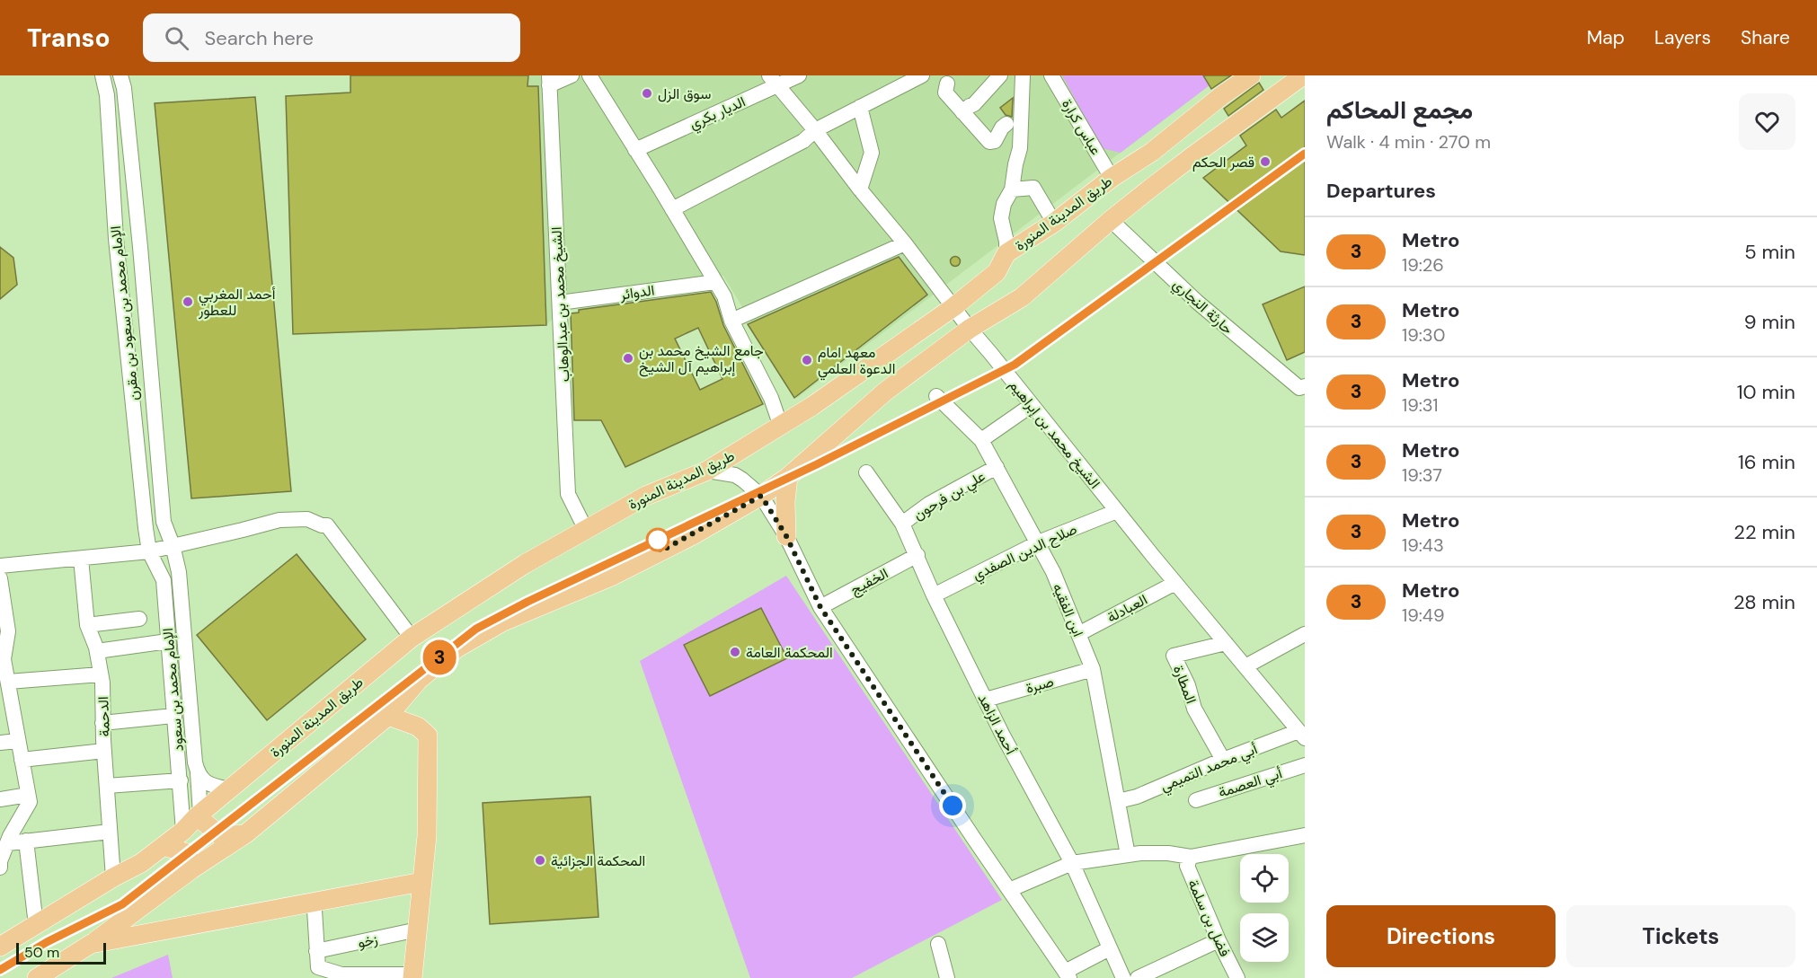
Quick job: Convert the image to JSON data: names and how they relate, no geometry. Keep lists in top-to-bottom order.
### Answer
{
  "streets": {
    "main road": ["طريق المدينة المنورة"],
    "street": [
      "الديار بكري",
      "عباس كرارة",
      "الدوائر",
      "الشيخ محمد بن عبدالوهاب",
      "حارثة النجاري",
      "الإمام محمد بن سعود بن مقرن",
      "الشيخ محمد بن إبراهيم",
      "علي بن فرحون",
      "صلاح الدين الصفدي",
      "الخفيج",
      "العبادلة",
      "ابن الفقيه",
      "صبرة",
      "المطارة",
      "الإمام محمد بن سعود",
      "الدحمة",
      "أحمد الزاهد",
      "أبي محمد التميمي",
      "أبي العصمة",
      "فضل بن سلمة",
      "زخو"
    ]
  },
  "crossings": [
    ["الديار بكري", "الشيخ محمد بن إبراهيم"],
    ["عباس كرارة", "طريق المدينة المنورة"],
    ["طريق المدينة المنورة", "الشيخ محمد بن عبدالوهاب"],
    ["طريق المدينة المنورة", "الشيخ محمد بن إبراهيم"],
    ["طريق المدينة المنورة", "الإمام محمد بن سعود"],
    ["طريق المدينة المنورة", "الدحمة"],
    ["الدوائر", "الشيخ محمد بن عبدالوهاب"],
    ["الإمام محمد بن سعود بن مقرن", "الإمام محمد بن سعود"],
    ["الشيخ محمد بن إبراهيم", "صلاح الدين الصفدي"],
    ["الشيخ محمد بن إبراهيم", "العبادلة"],
    ["الشيخ محمد بن إبراهيم", "المطارة"],
    ["الشيخ محمد بن إبراهيم", "أبي محمد التميمي"],
    ["علي بن فرحون", "ابن الفقيه"],
    ["علي بن فرحون", "أحمد الزاهد"],
    ["صلاح الدين الصفدي", "ابن الفقيه"],
    ["صلاح الدين الصفدي", "أحمد الزاهد"],
    ["الخفيج", "أحمد الزاهد"],
    ["العبادلة", "ابن الفقيه"],
    ["ابن الفقيه", "صبرة"],
    ["ابن الفقيه", "أبي محمد التميمي"],
    ["صبرة", "أحمد الزاهد"],
    ["المطارة", "أبي محمد التميمي"]
  ],
  "places": [
    "سوق الزل",
    "قصر الحكم",
    "أحمد المغربي للعطور",
    "جامع الشيخ محمد بن إبراهيم آل الشيخ",
    "معهد امام الدعوة العلمي",
    "المحكمة العامة",
    "المحكمة الجزائية"
  ],
  "lines": ["metro line 3"],
  "scale_bar": "50 m",
  "page": {
    "header": "Transo",
    "search": "Search here",
    "nav": ["Map", "Layers", "Share"],
    "on_map": "3",
    "heading": [
      ["مجمع المحاكم", "Walk · 4 min · 270 m"],
      "Departures"
    ],
    "list": [
      {
        "mark": "3",
        "name": "Metro",
        "note": "19:26",
        "value": "5 min"
      },
      {
        "mark": "3",
        "name": "Metro",
        "note": "19:30",
        "value": "9 min"
      },
      {
        "mark": "3",
        "name": "Metro",
        "note": "19:31",
        "value": "10 min"
      },
      {
        "mark": "3",
        "name": "Metro",
        "note": "19:37",
        "value": "16 min"
      },
      {
        "mark": "3",
        "name": "Metro",
        "note": "19:43",
        "value": "22 min"
      },
      {
        "mark": "3",
        "name": "Metro",
        "note": "19:49",
        "value": "28 min"
      }
    ],
    "buttons": ["Directions", "Tickets"],
    "scale": "50 m"
  }
}
